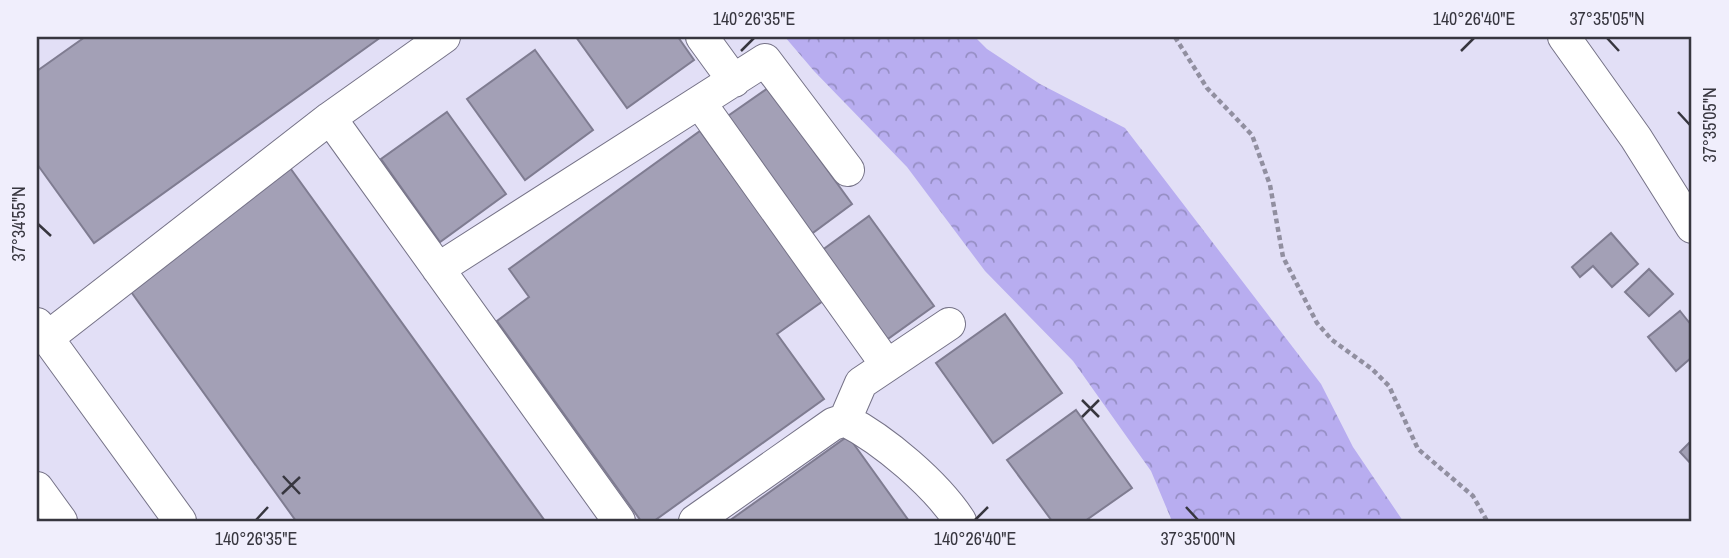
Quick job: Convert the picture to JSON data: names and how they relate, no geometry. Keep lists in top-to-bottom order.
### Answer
{
  "coordinates": [
    "140°26'35\"E",
    "140°26'40\"E",
    "37°35'05\"N",
    "37°34'55\"N",
    "37°35'00\"N"
  ]
}
